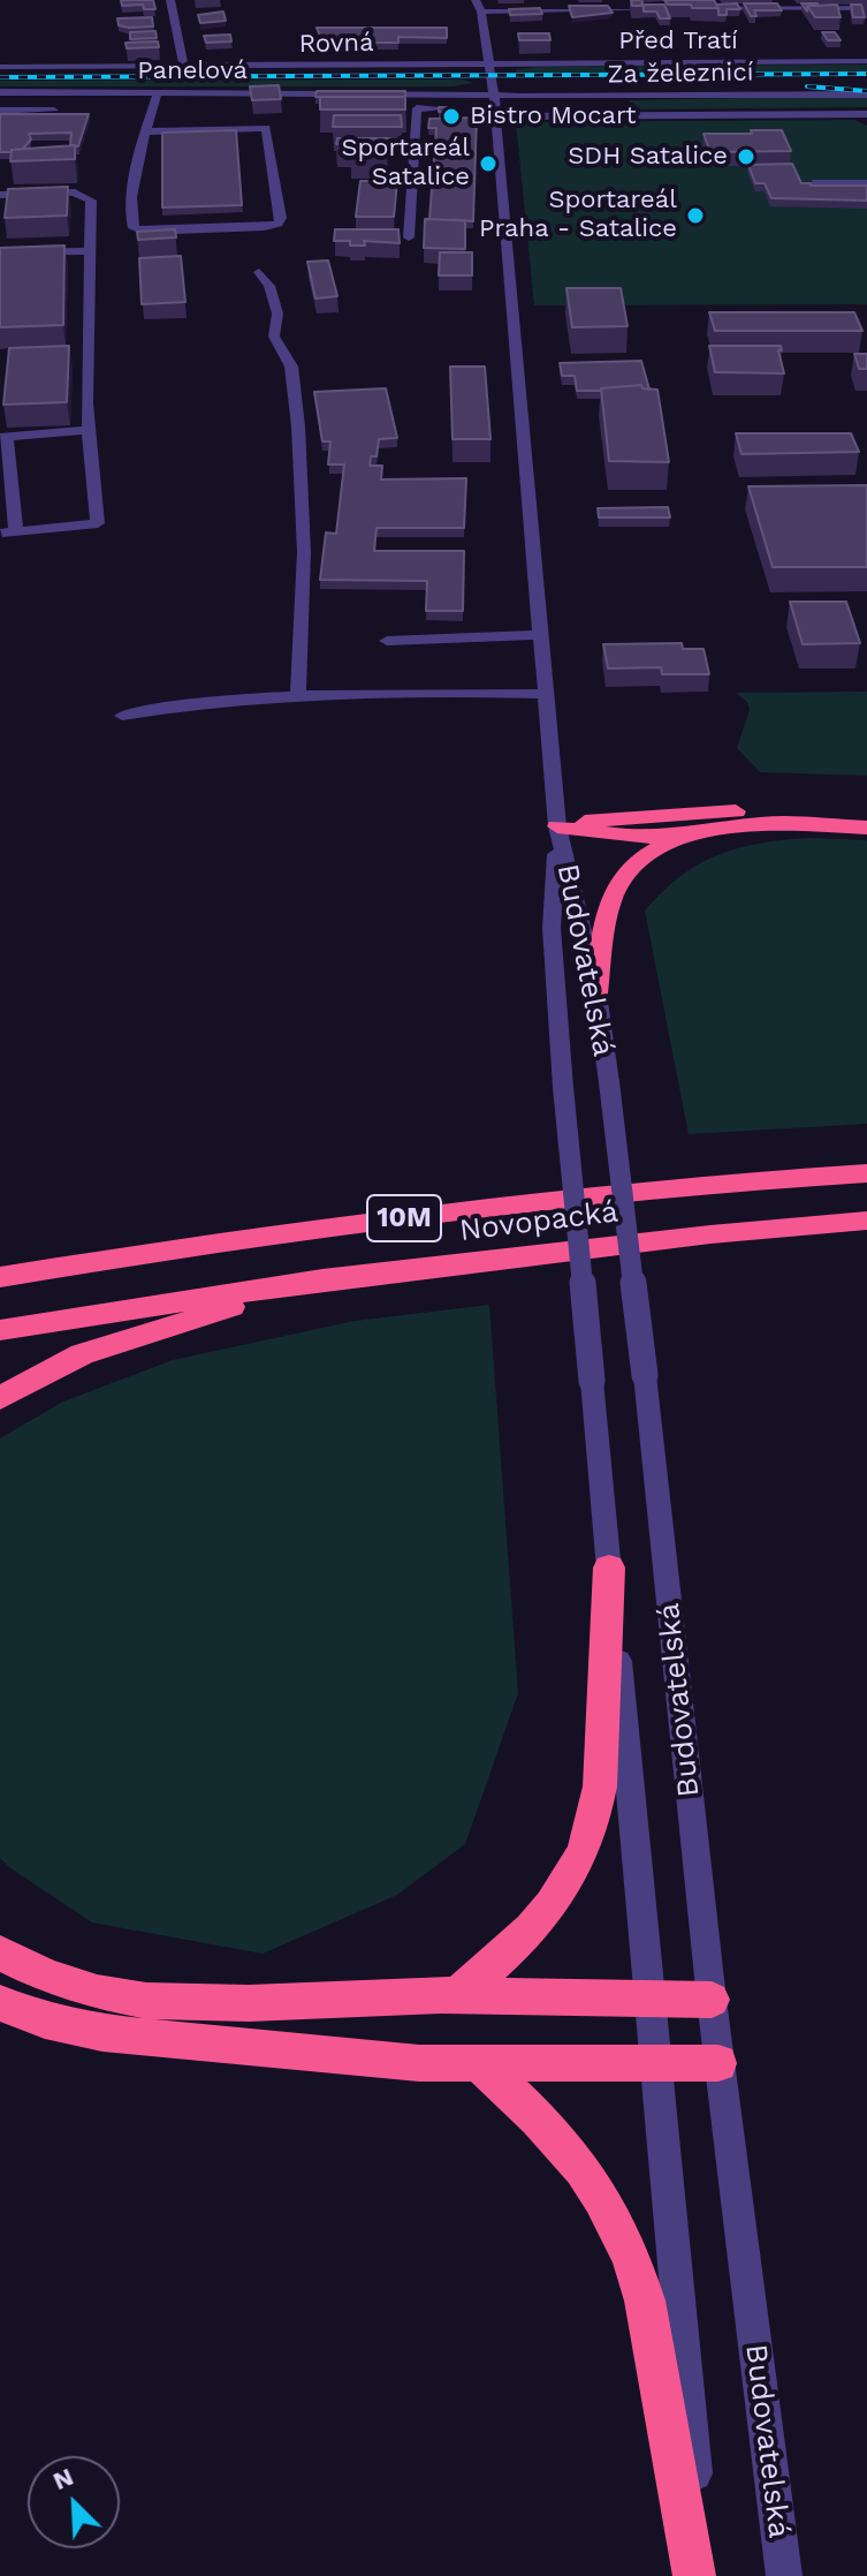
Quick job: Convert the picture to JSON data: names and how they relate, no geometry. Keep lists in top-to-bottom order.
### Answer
{
  "streets": {
    "highway": ["10M", "Novopacká"],
    "street": [
      "Před Tratí",
      "Rovná",
      "Panelová",
      "Za železnicí",
      "Budovatelská"
    ]
  },
  "crossings": [
    ["Před Tratí", "Rovná"],
    ["Před Tratí", "Budovatelská"],
    ["Rovná", "Budovatelská"],
    ["Panelová", "Za železnicí"],
    ["Panelová", "Budovatelská"],
    ["Za železnicí", "Budovatelská"]
  ],
  "places": [
    "Bistro Mocart",
    "SDH Satalice",
    "Sportareál Satalice",
    "Sportareál Praha - Satalice"
  ],
  "north": "top left"
}
